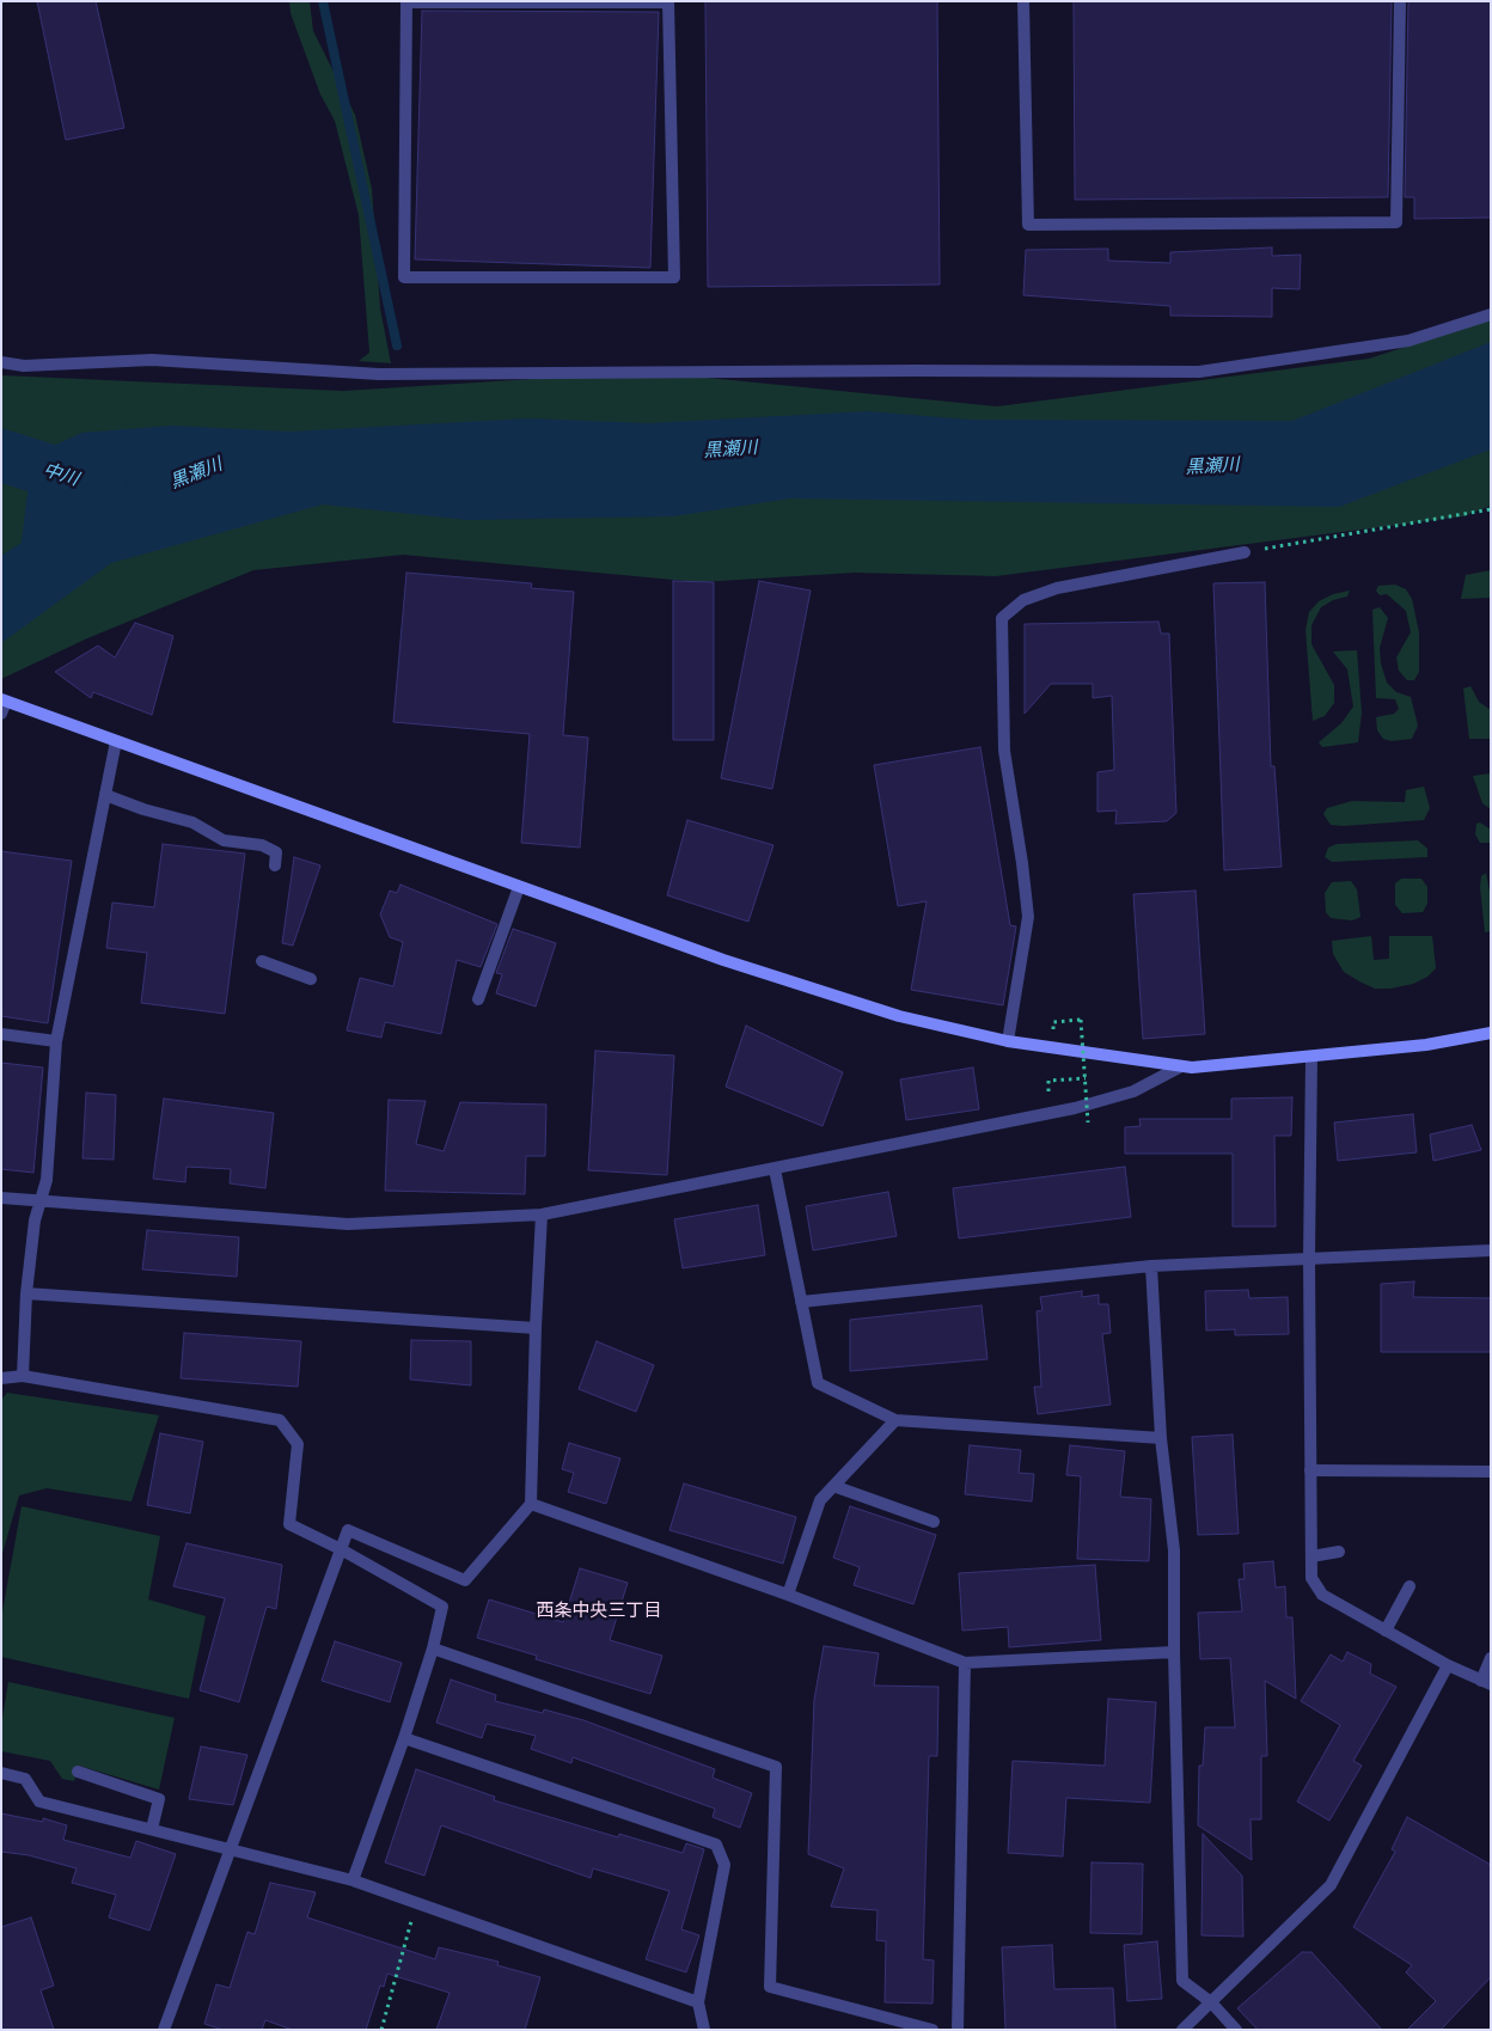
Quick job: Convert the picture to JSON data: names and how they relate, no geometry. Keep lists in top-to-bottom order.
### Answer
{
  "districts": ["西条中央三丁目"],
  "water": ["黒瀬川", "中川"]
}
